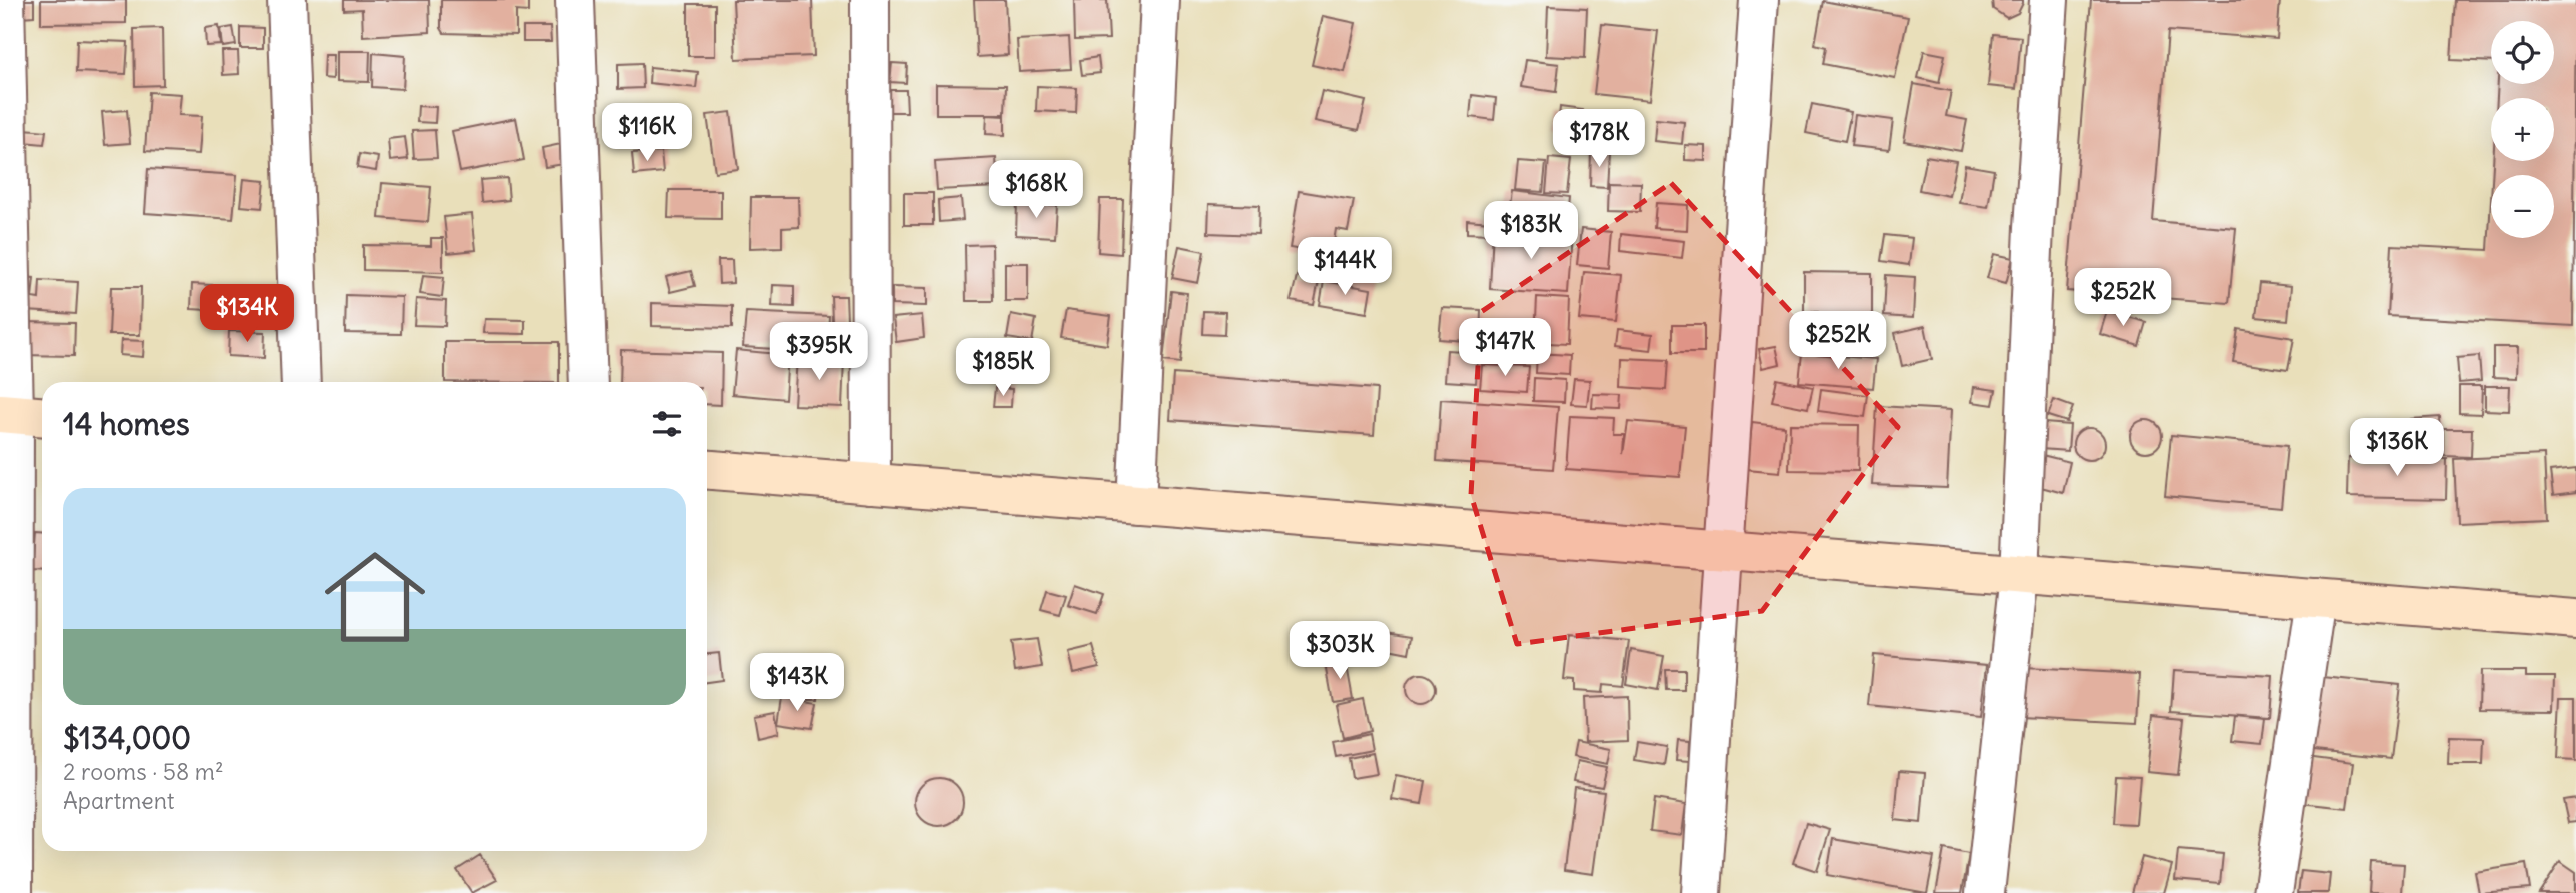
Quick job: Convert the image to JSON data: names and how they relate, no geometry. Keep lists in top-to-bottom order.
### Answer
{
  "page": {
    "map_buttons": ["+", "−"],
    "price": [
      "$116K",
      "$178K",
      "$168K",
      "$183K",
      "$144K",
      "$252K",
      "$134K",
      "$252K",
      "$147K",
      "$395K",
      "$185K",
      "$136K",
      "$303K",
      "$143K"
    ],
    "heading": "14 homes",
    "list": [
      {
        "name": "$134,000",
        "note": "2 rooms · 58 m² · Apartment"
      }
    ]
  }
}
